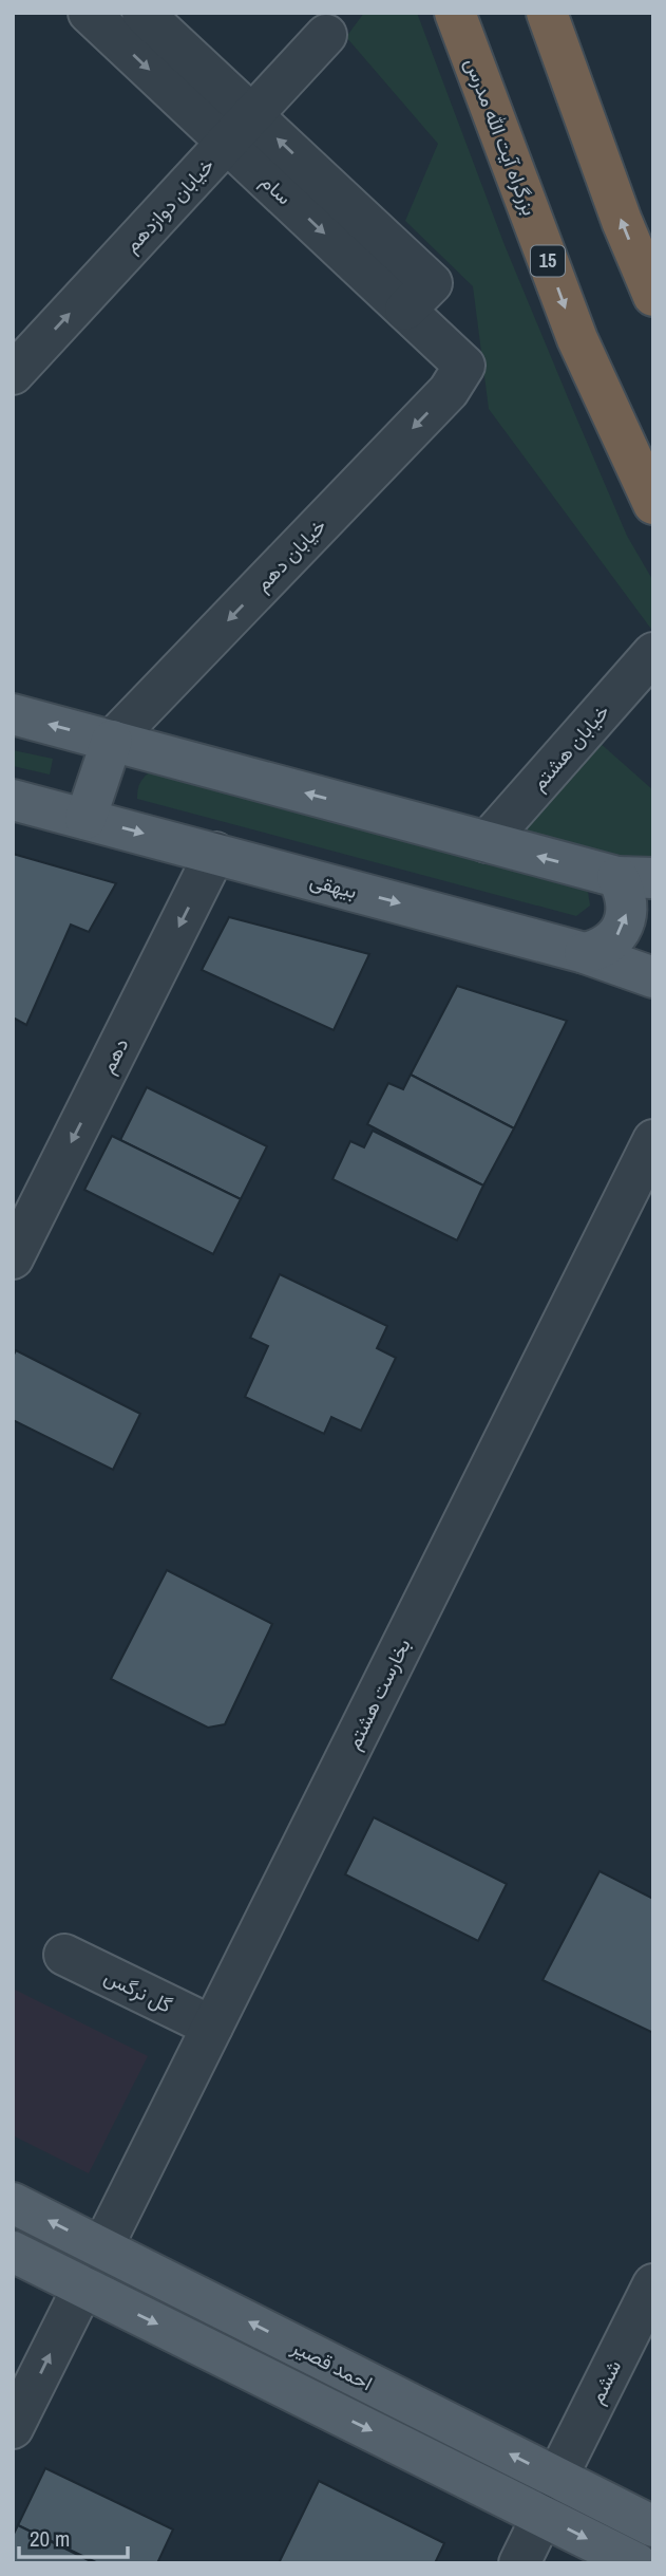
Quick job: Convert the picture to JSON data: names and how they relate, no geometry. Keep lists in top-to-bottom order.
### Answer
{
  "streets": {
    "highway": ["بزرگراه آیت الله مدرس", "15"],
    "main road": ["بیهقی", "احمد قصیر"],
    "street": [
      "سام",
      "خیابان دوازدهم",
      "خیابان دهم",
      "خیابان هشتم",
      "دهم",
      "بخارست هشتم",
      "گل نرگس",
      "ششم"
    ]
  },
  "crossings": [
    ["سام", "خیابان دوازدهم"],
    ["سام", "خیابان دهم"],
    ["بیهقی", "دهم"],
    ["بخارست هشتم", "گل نرگس"],
    ["بخارست هشتم", "احمد قصیر"],
    ["احمد قصیر", "ششم"]
  ],
  "one_way": ["خیابان دوازدهم", "خیابان دهم", "دهم"],
  "scale_bar": "20 m"
}
